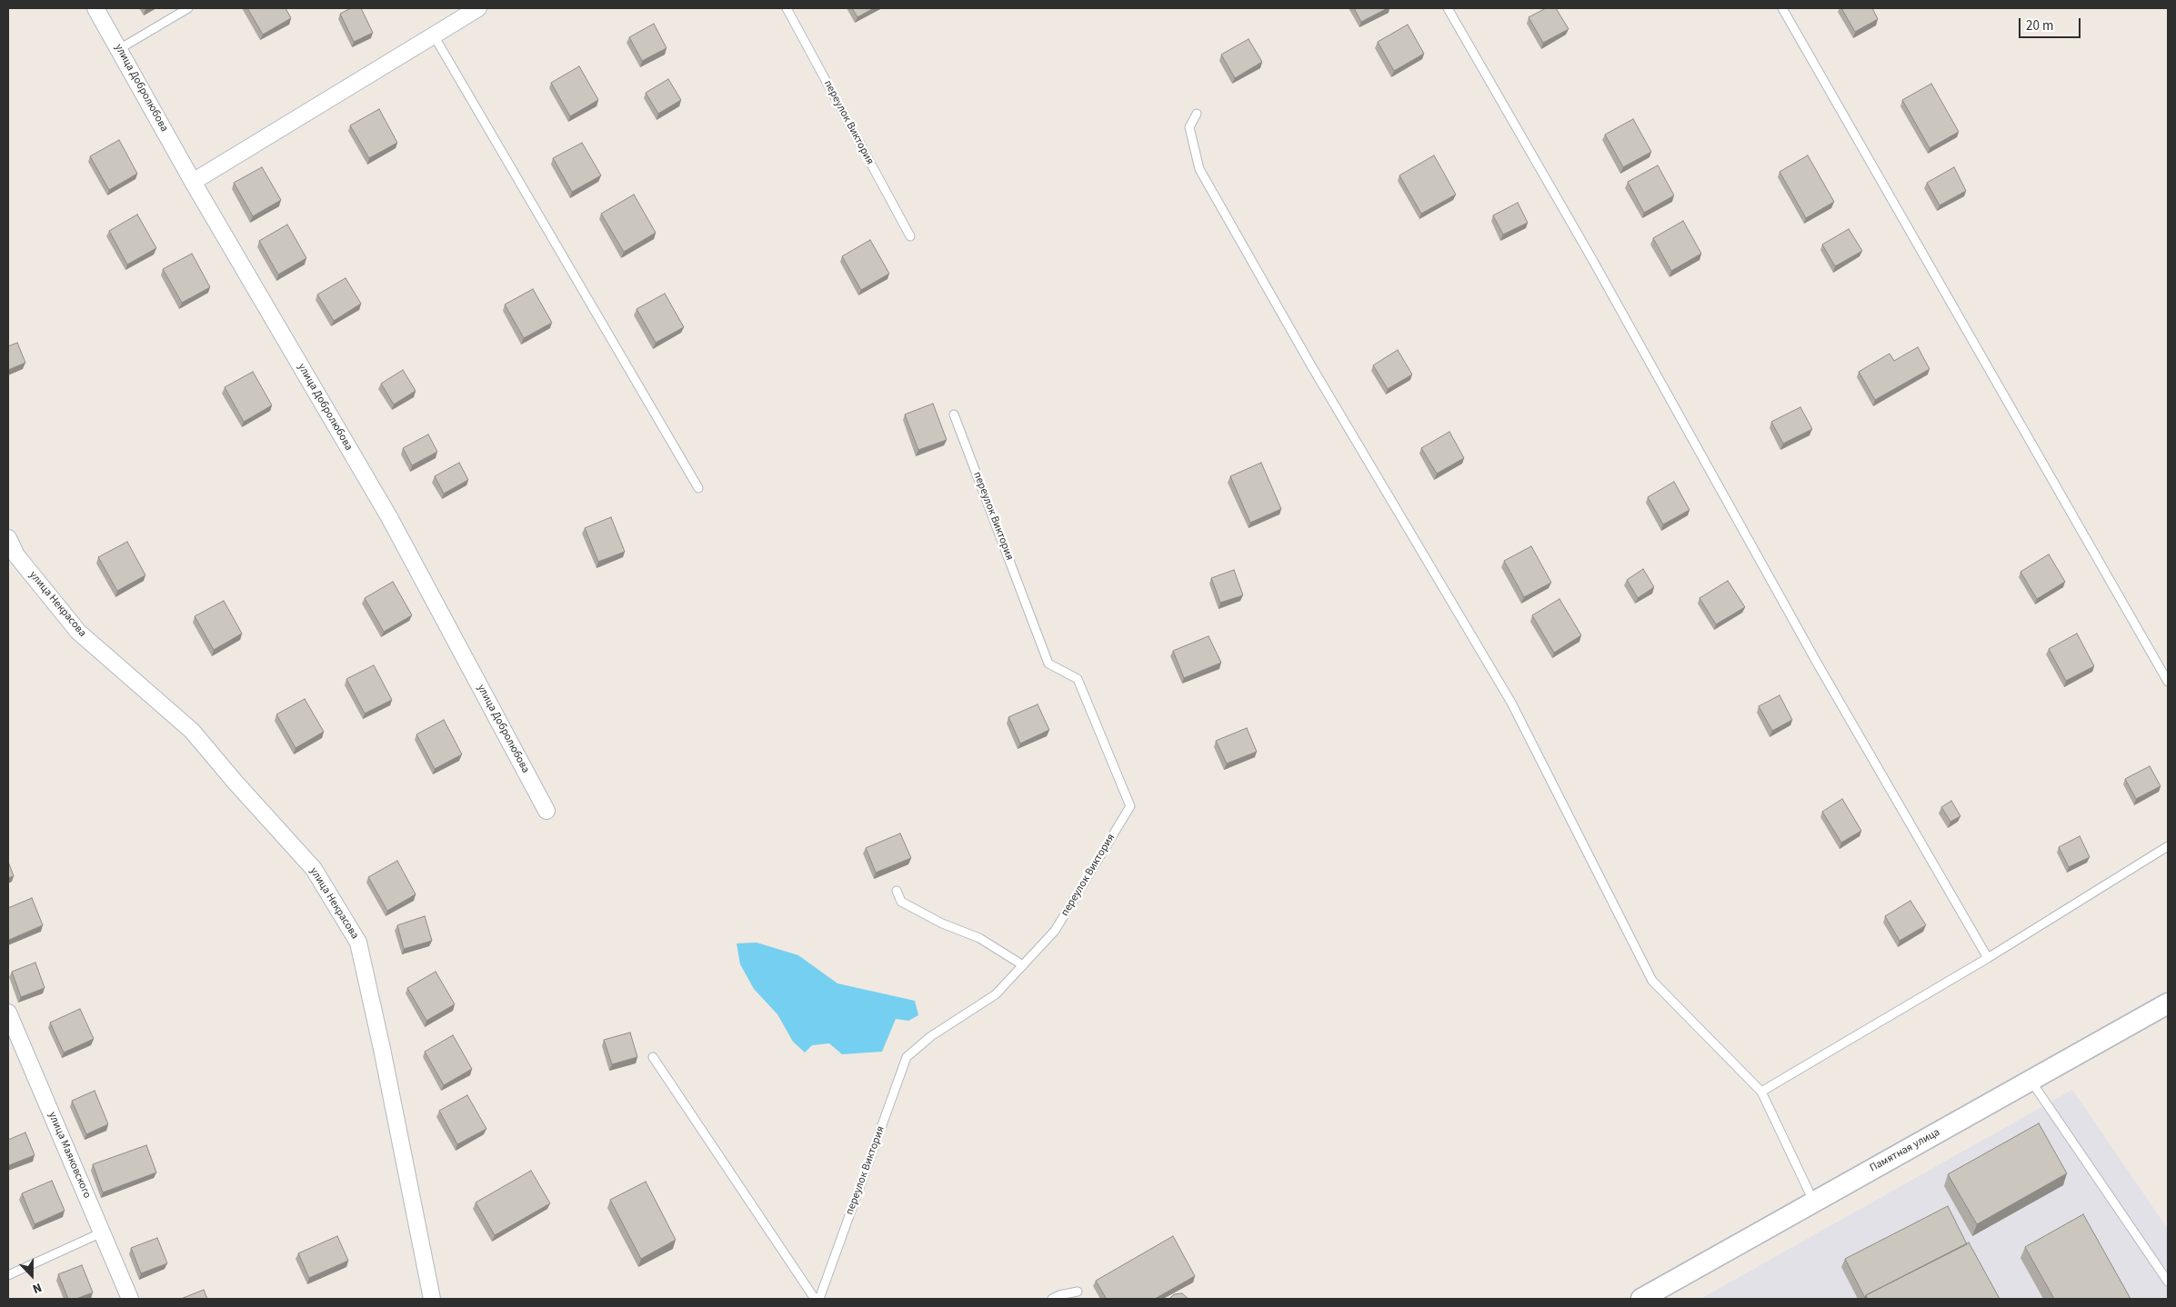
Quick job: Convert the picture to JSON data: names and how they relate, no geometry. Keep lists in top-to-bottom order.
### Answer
{
  "streets": {
    "street": [
      "улица Добролюбова",
      "улица Некрасова",
      "Памятная улица",
      "улица Маяковского"
    ],
    "lane": ["переулок Виктория"]
  },
  "scale_bar": "20 m",
  "north": "bottom"
}
